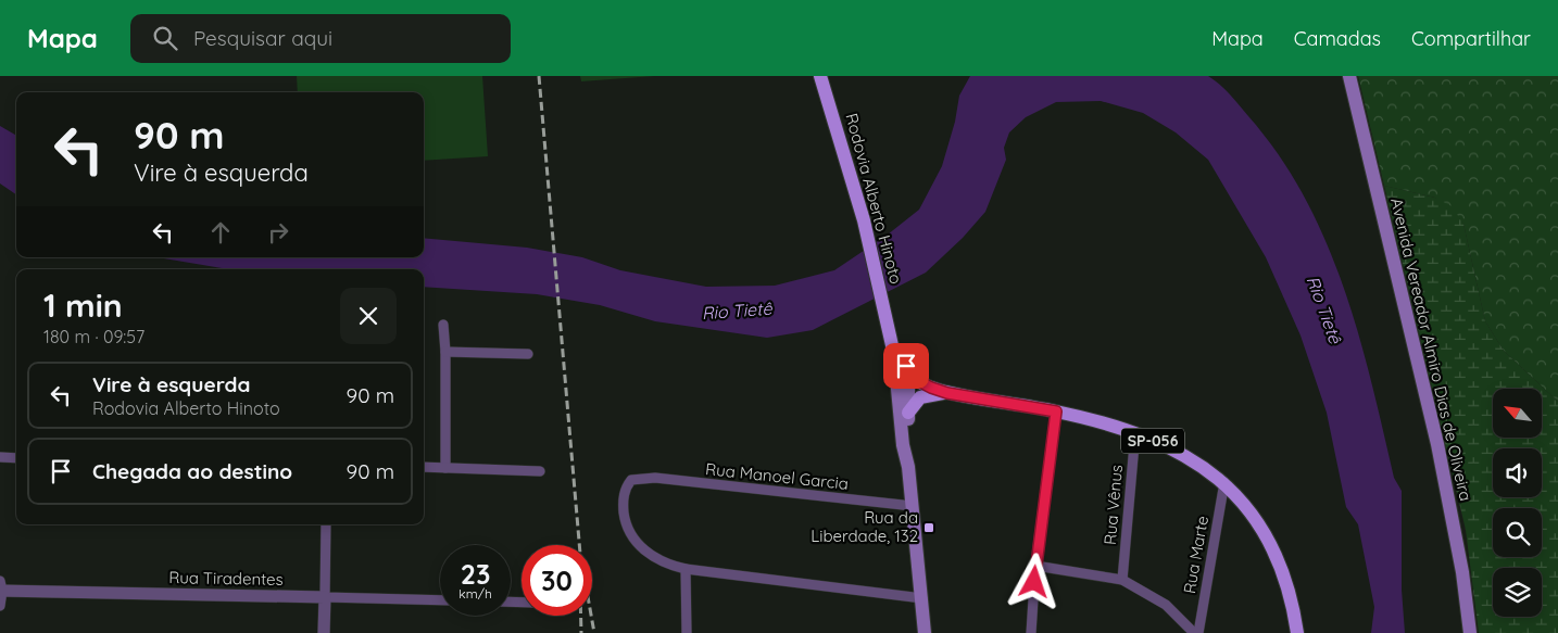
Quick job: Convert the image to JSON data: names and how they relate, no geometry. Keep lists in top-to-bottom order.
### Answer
{
  "streets": {
    "main road": ["Rodovia Alberto Hinoto", "Avenida Vereador Almiro Dias de Oliveira", "SP-056"],
    "street": [
      "Rua Manoel Garcia",
      "Rua Vênus",
      "Rua Marte",
      "Rua Tiradentes"
    ]
  },
  "crossings": [
    ["Rodovia Alberto Hinoto", "Rua Vênus"],
    ["Rodovia Alberto Hinoto", "Rua Marte"]
  ],
  "water": ["Rio Tietê"],
  "places": {
    "transit": ["Rua da Liberdade, 132"]
  },
  "north": "top left",
  "page": {
    "header": "Mapa",
    "search": "Pesquisar aqui",
    "nav": ["Mapa", "Camadas", "Compartilhar"],
    "turn": ["90 m", "Vire à esquerda"],
    "heading": ["1 min", "180 m · 09:57"],
    "list": [
      {
        "name": "Vire à esquerda",
        "note": "Rodovia Alberto Hinoto",
        "value": "90 m"
      },
      {
        "name": "Chegada ao destino",
        "value": "90 m"
      }
    ],
    "speed": "23 km/h",
    "limit": "30"
  }
}
